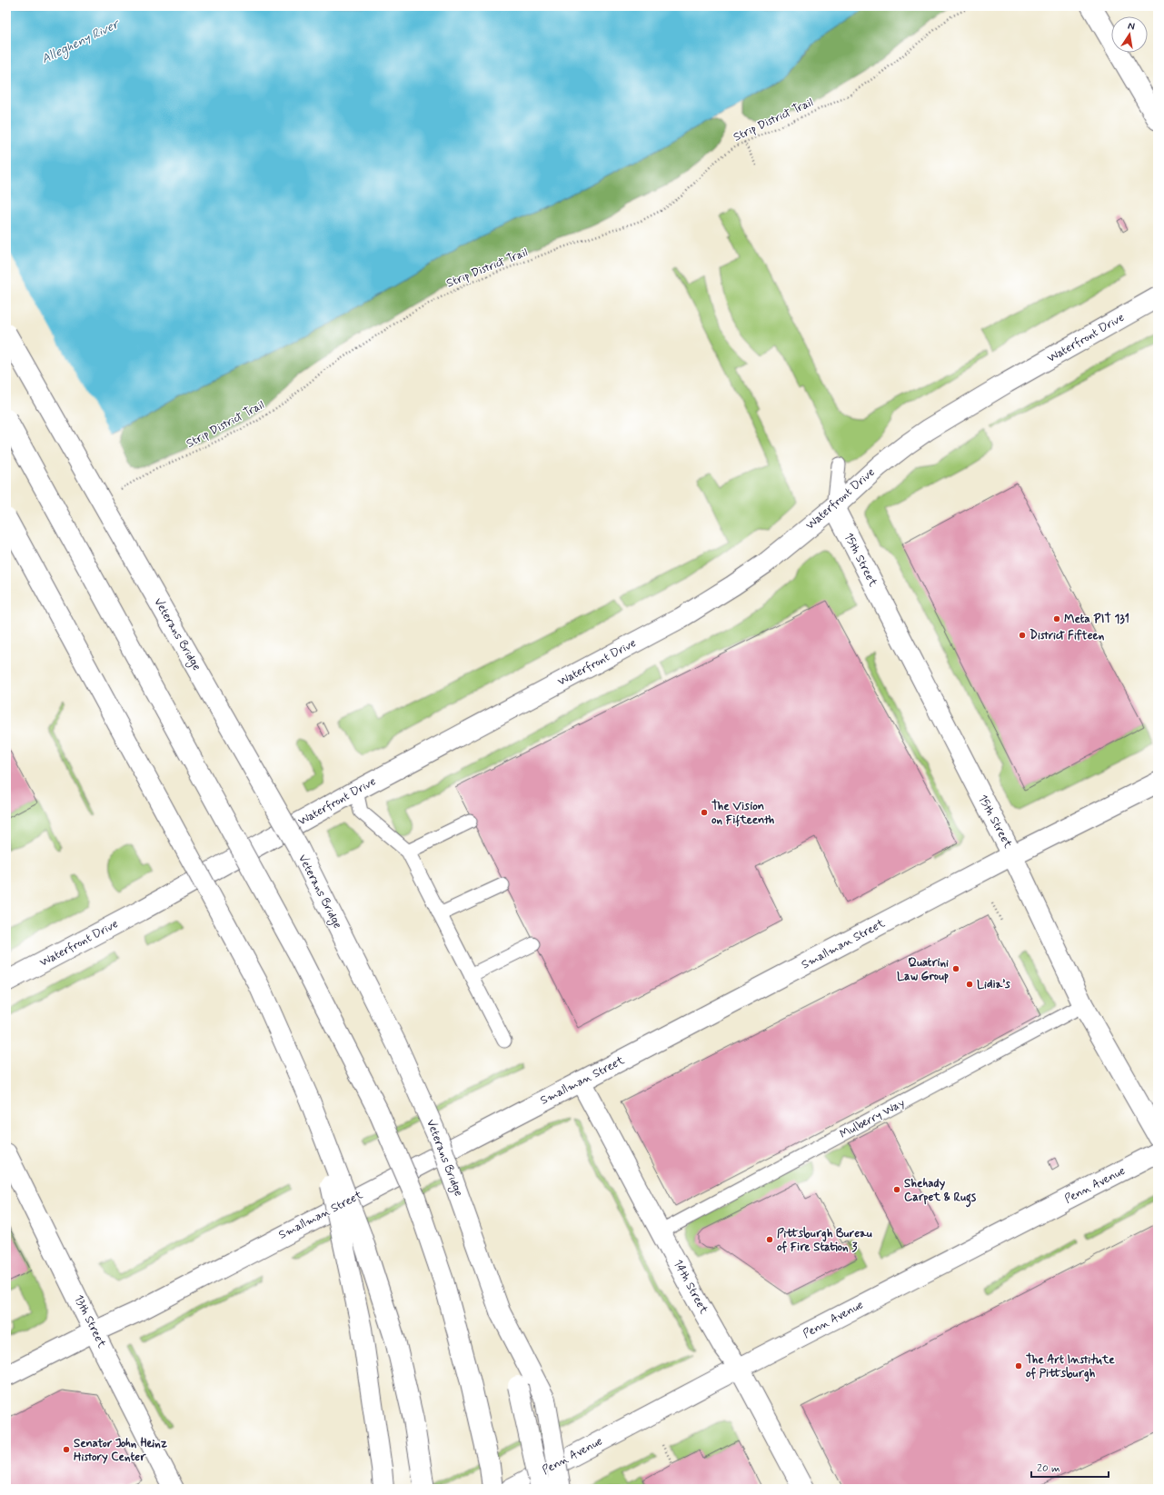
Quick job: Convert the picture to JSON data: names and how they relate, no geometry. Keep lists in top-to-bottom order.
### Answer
{
  "streets": {
    "main road": [
      "Waterfront Drive",
      "15th Street",
      "Veterans Bridge",
      "Smallman Street",
      "Penn Avenue",
      "14th Street",
      "13th Street"
    ],
    "lane": ["Mulberry Way"],
    "path": ["Strip District Trail"]
  },
  "crossings": [
    ["Waterfront Drive", "15th Street"],
    ["15th Street", "Smallman Street"],
    ["15th Street", "Mulberry Way"],
    ["Smallman Street", "14th Street"],
    ["Smallman Street", "13th Street"],
    ["Mulberry Way", "14th Street"],
    ["Penn Avenue", "14th Street"]
  ],
  "water": ["Allegheny River"],
  "places": [
    "Meta PIT 131",
    "District Fifteen",
    "The Vision on Fifteenth",
    "Quatrini Law Group",
    "Lidia’s",
    "Shehady Carpet & Rugs",
    "Pittsburgh Bureau of Fire Station 3",
    "The Art Institute of Pittsburgh",
    "Senator John Heinz History Center"
  ],
  "scale_bar": "20 m",
  "north": "top"
}
